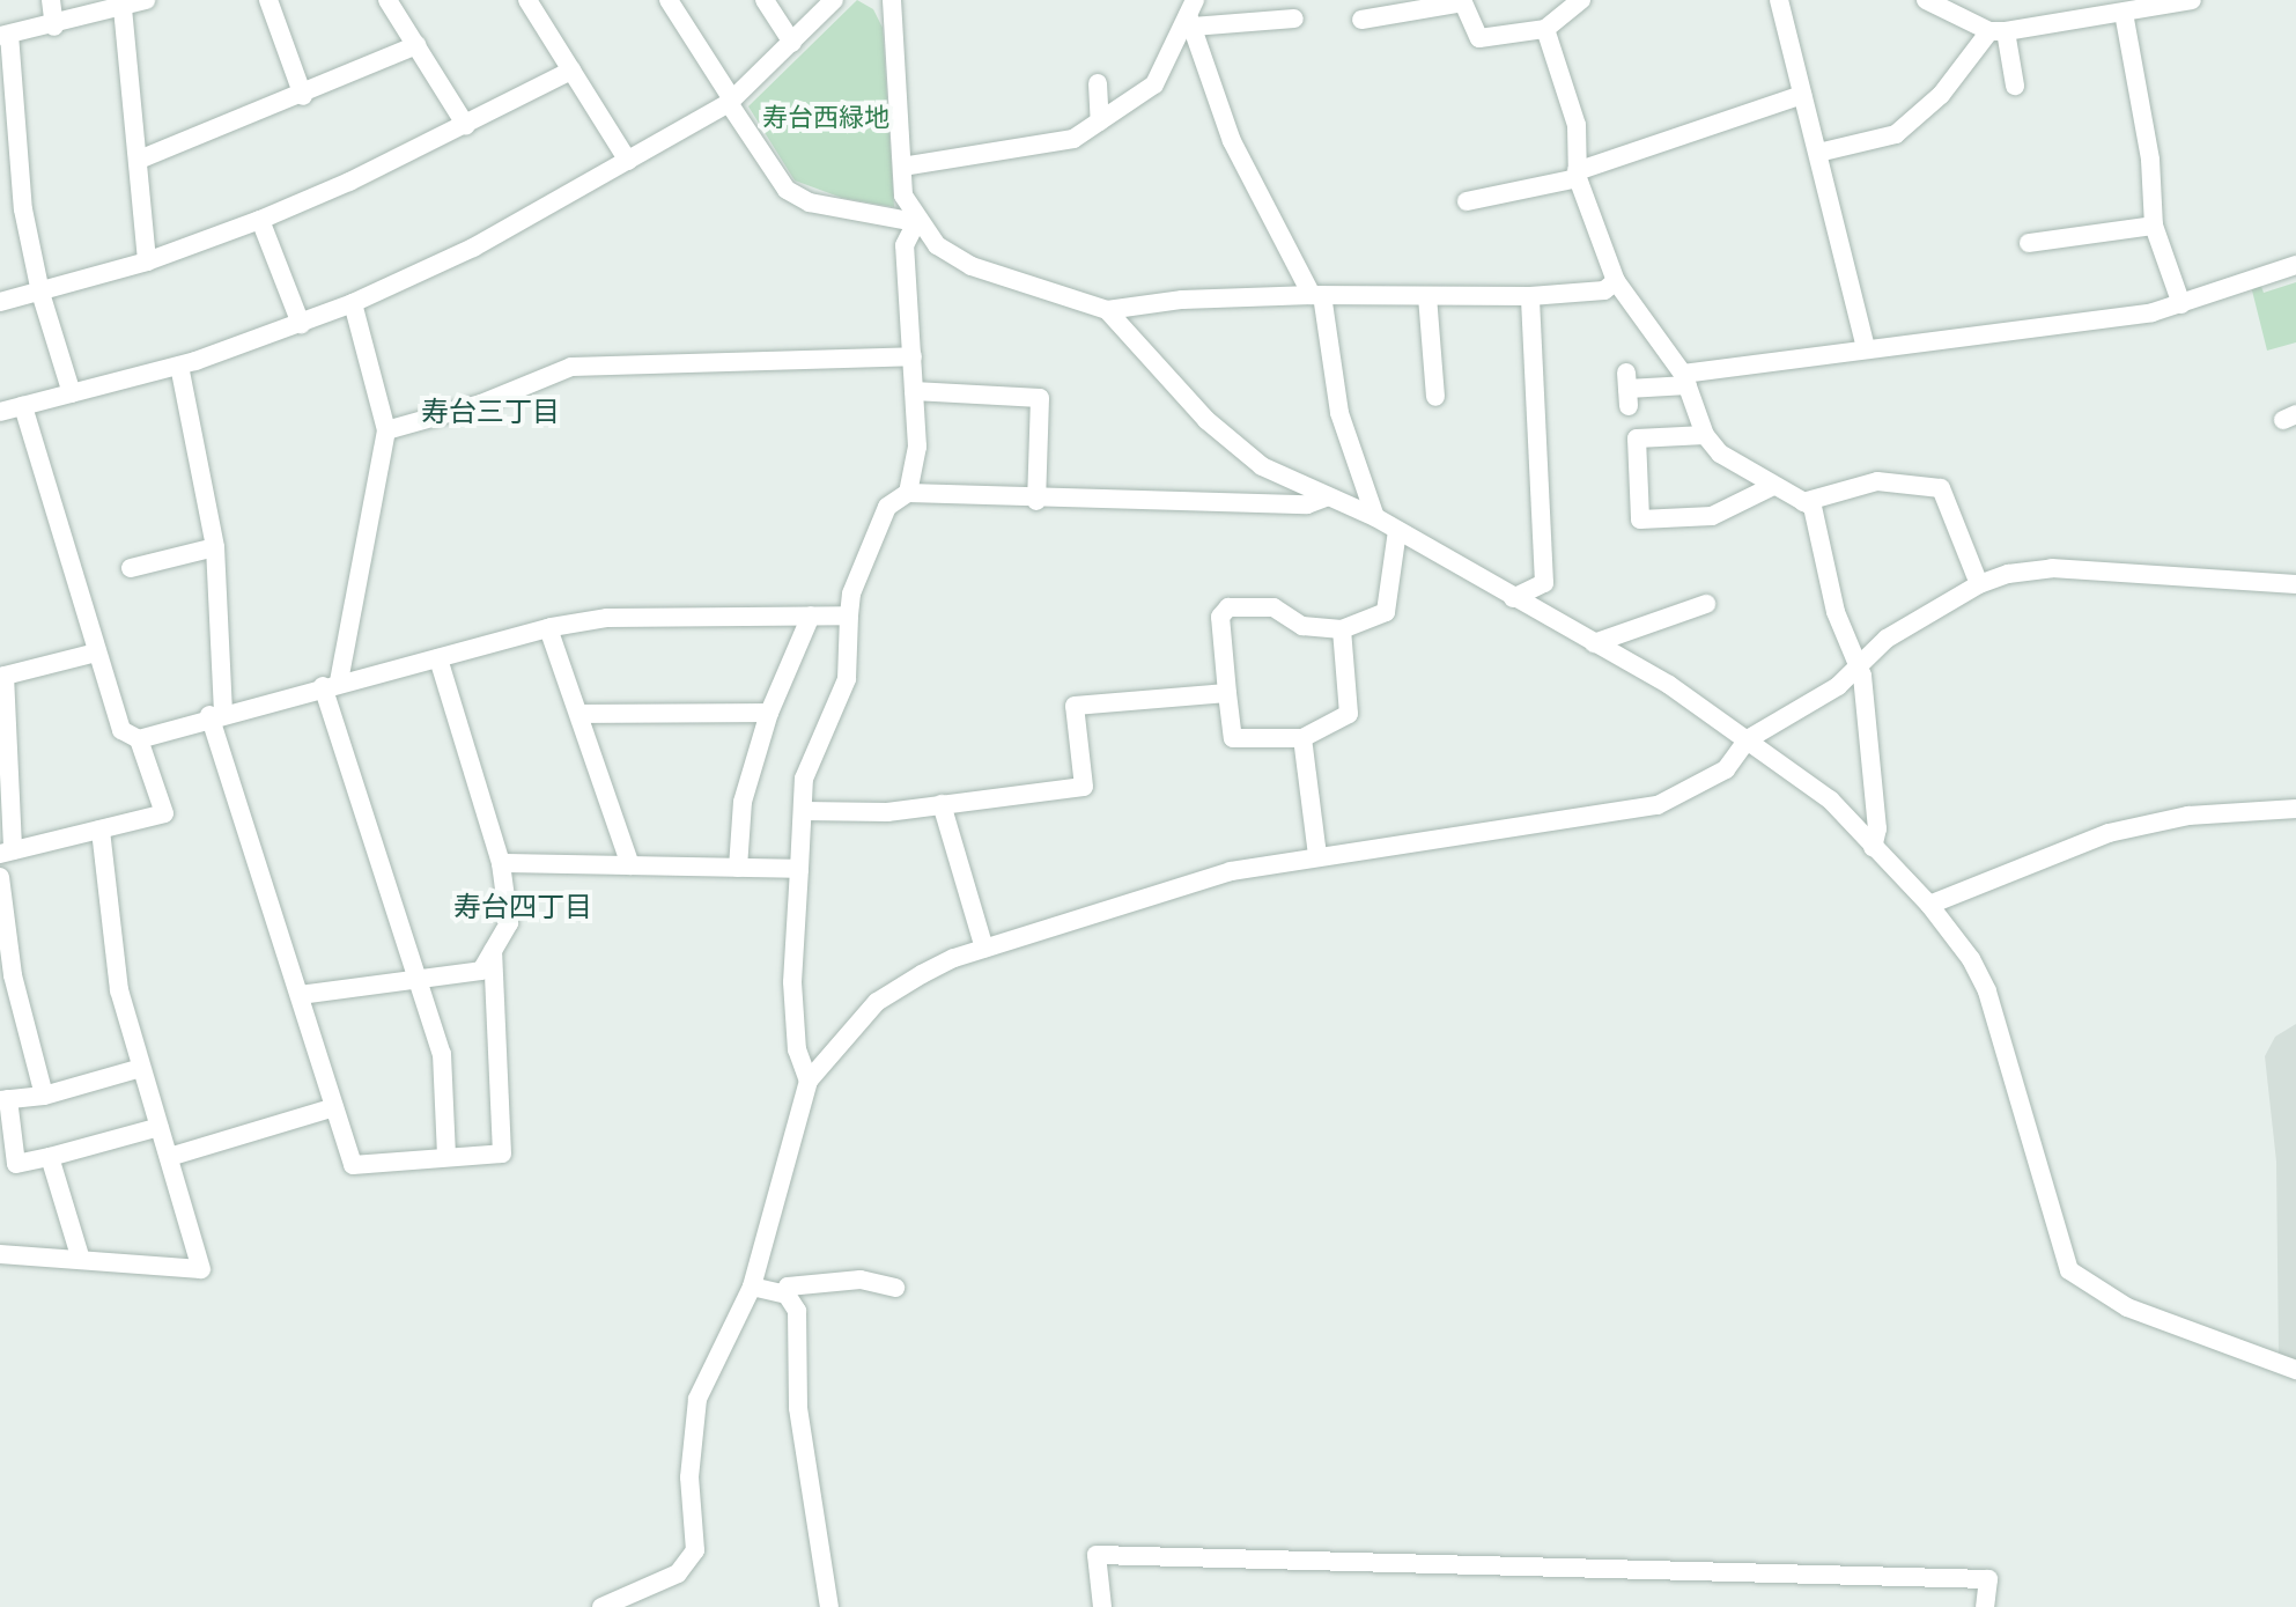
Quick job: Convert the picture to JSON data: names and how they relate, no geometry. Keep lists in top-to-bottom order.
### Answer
{
  "districts": ["寿台三丁目", "寿台四丁目"],
  "parks": ["寿台西緑地"]
}
